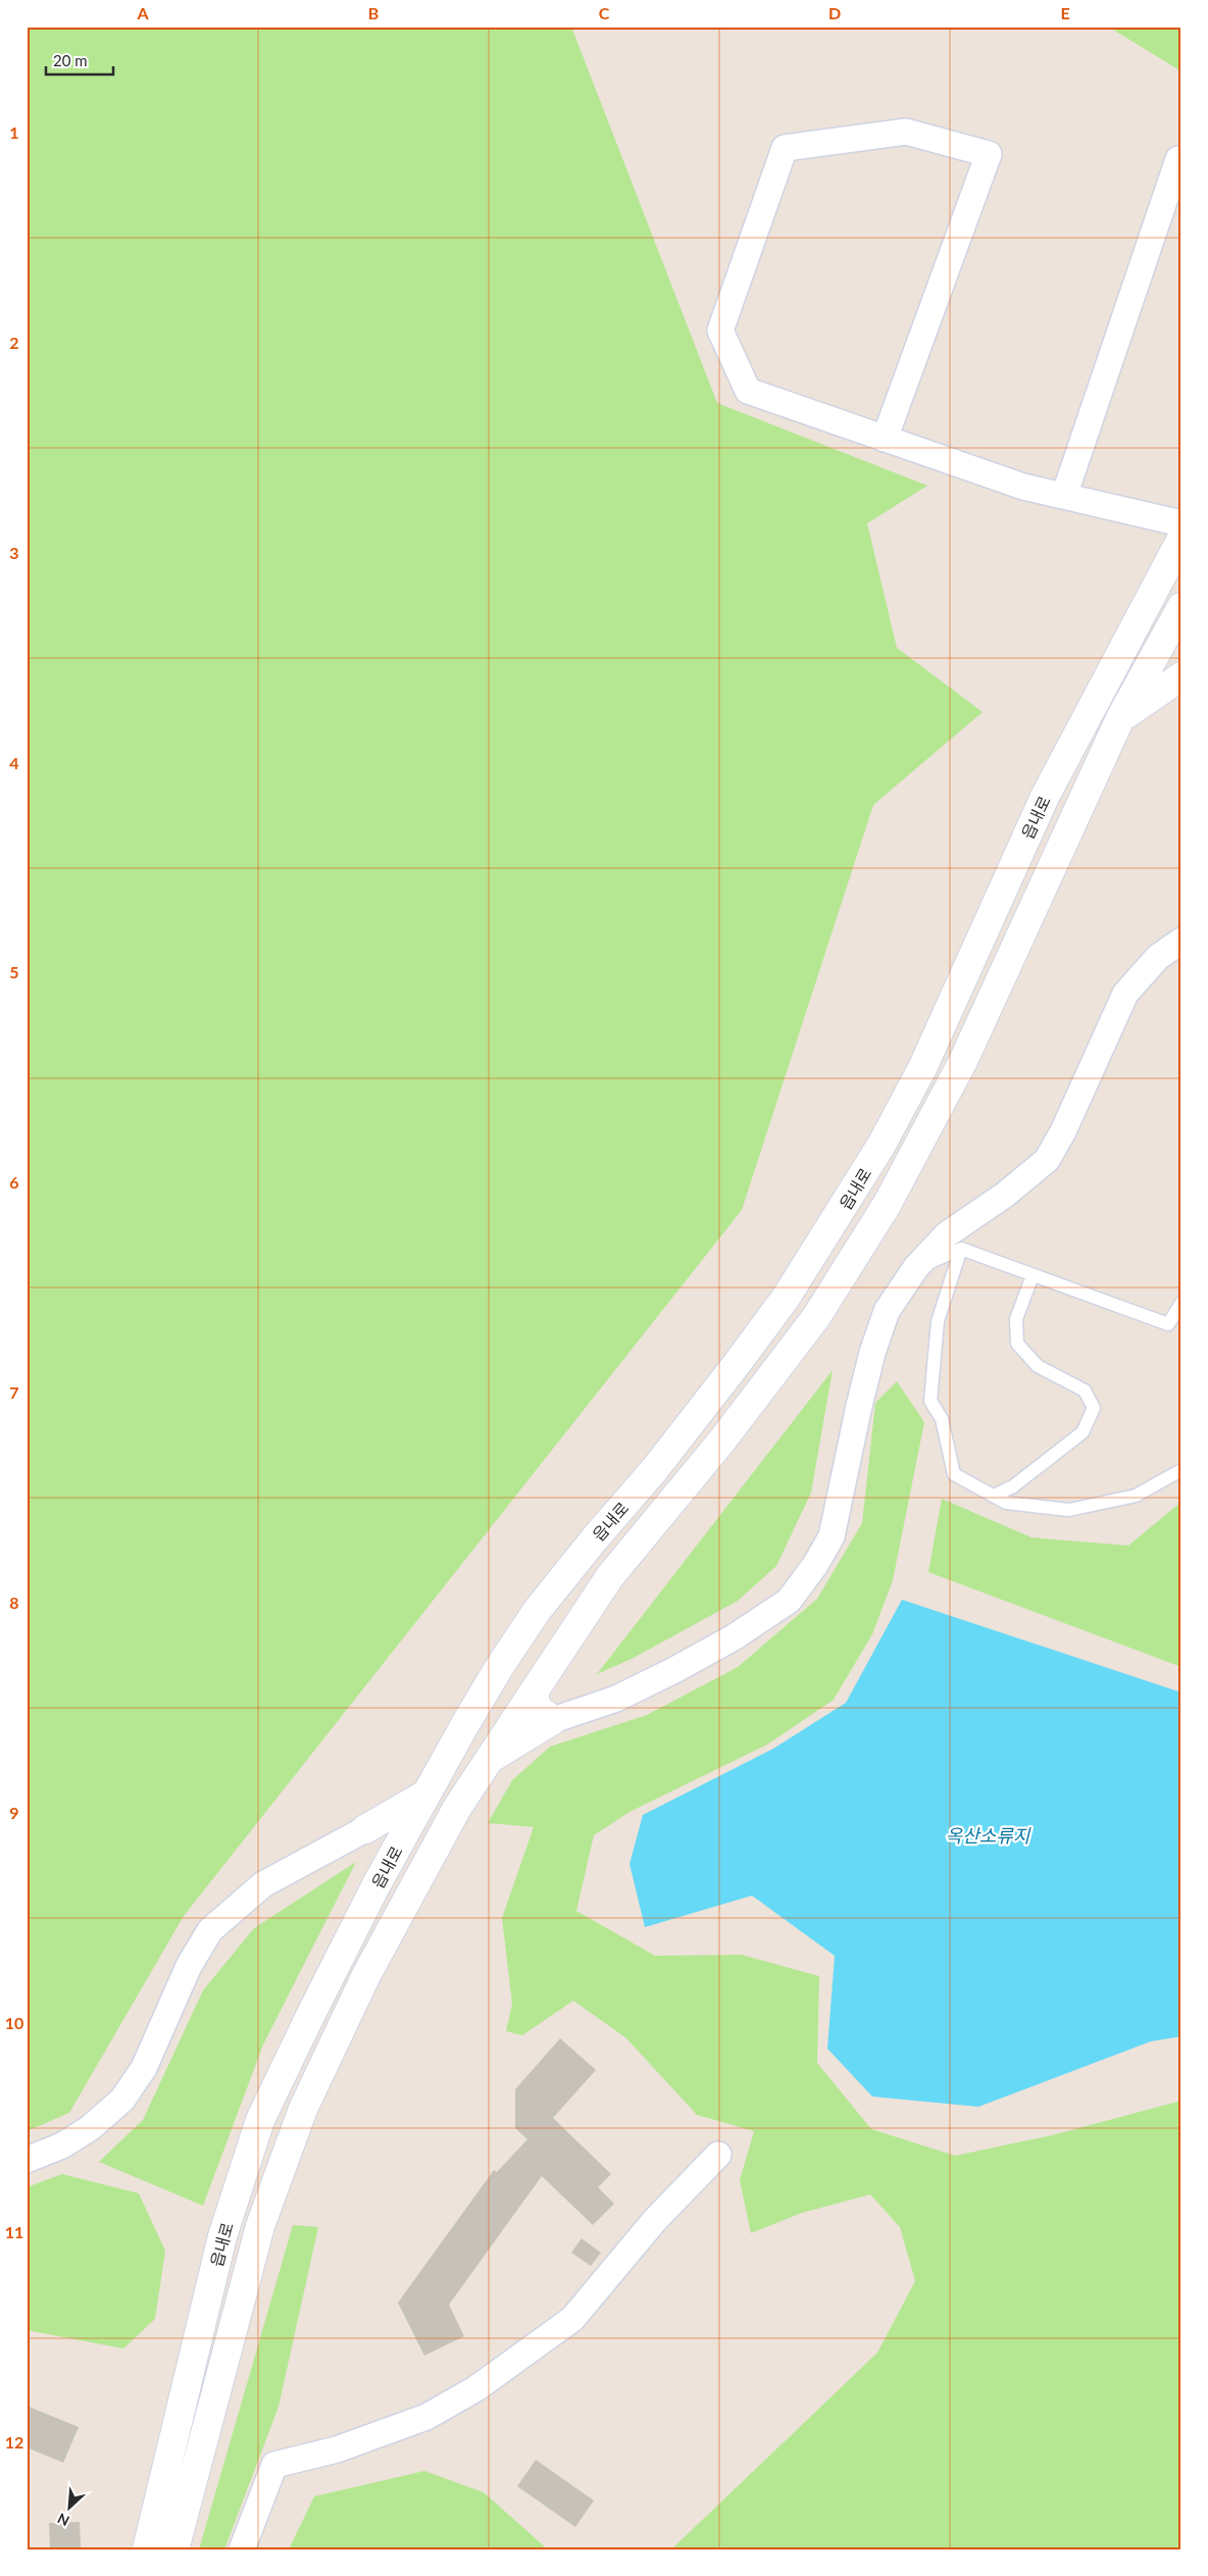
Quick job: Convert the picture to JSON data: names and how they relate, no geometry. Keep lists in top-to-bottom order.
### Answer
{
  "streets": {
    "street": ["읍내로"]
  },
  "water": ["옥산소류지"],
  "scale_bar": "20 m",
  "north": "bottom left",
  "grid": {
    "columns": [
      "A",
      "B",
      "C",
      "D",
      "E"
    ],
    "rows": [
      "1",
      "2",
      "3",
      "4",
      "5",
      "6",
      "7",
      "8",
      "9",
      "10",
      "11",
      "12"
    ]
  }
}
